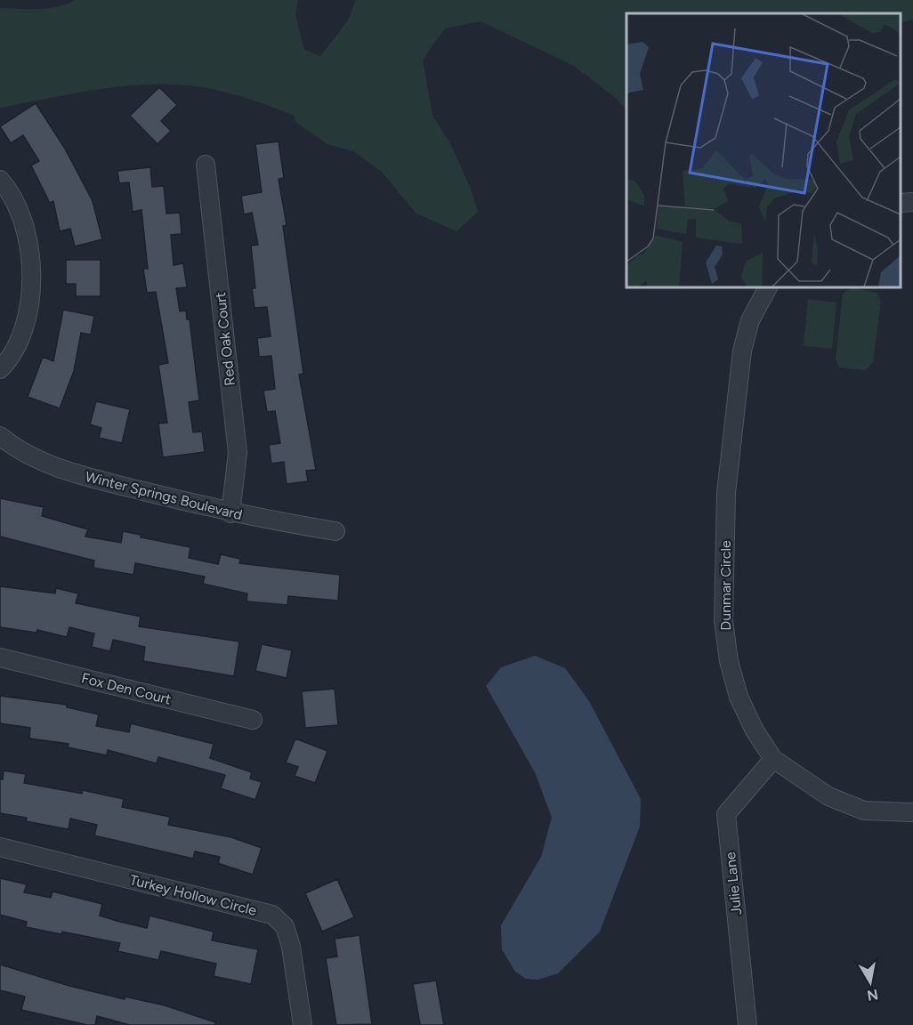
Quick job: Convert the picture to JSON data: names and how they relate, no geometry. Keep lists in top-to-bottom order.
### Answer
{
  "streets": {
    "street": [
      "Red Oak Court",
      "Winter Springs Boulevard",
      "Dunmar Circle",
      "Fox Den Court",
      "Julie Lane",
      "Turkey Hollow Circle"
    ]
  },
  "crossings": [
    ["Red Oak Court", "Winter Springs Boulevard"],
    ["Dunmar Circle", "Julie Lane"]
  ],
  "north": "bottom"
}
